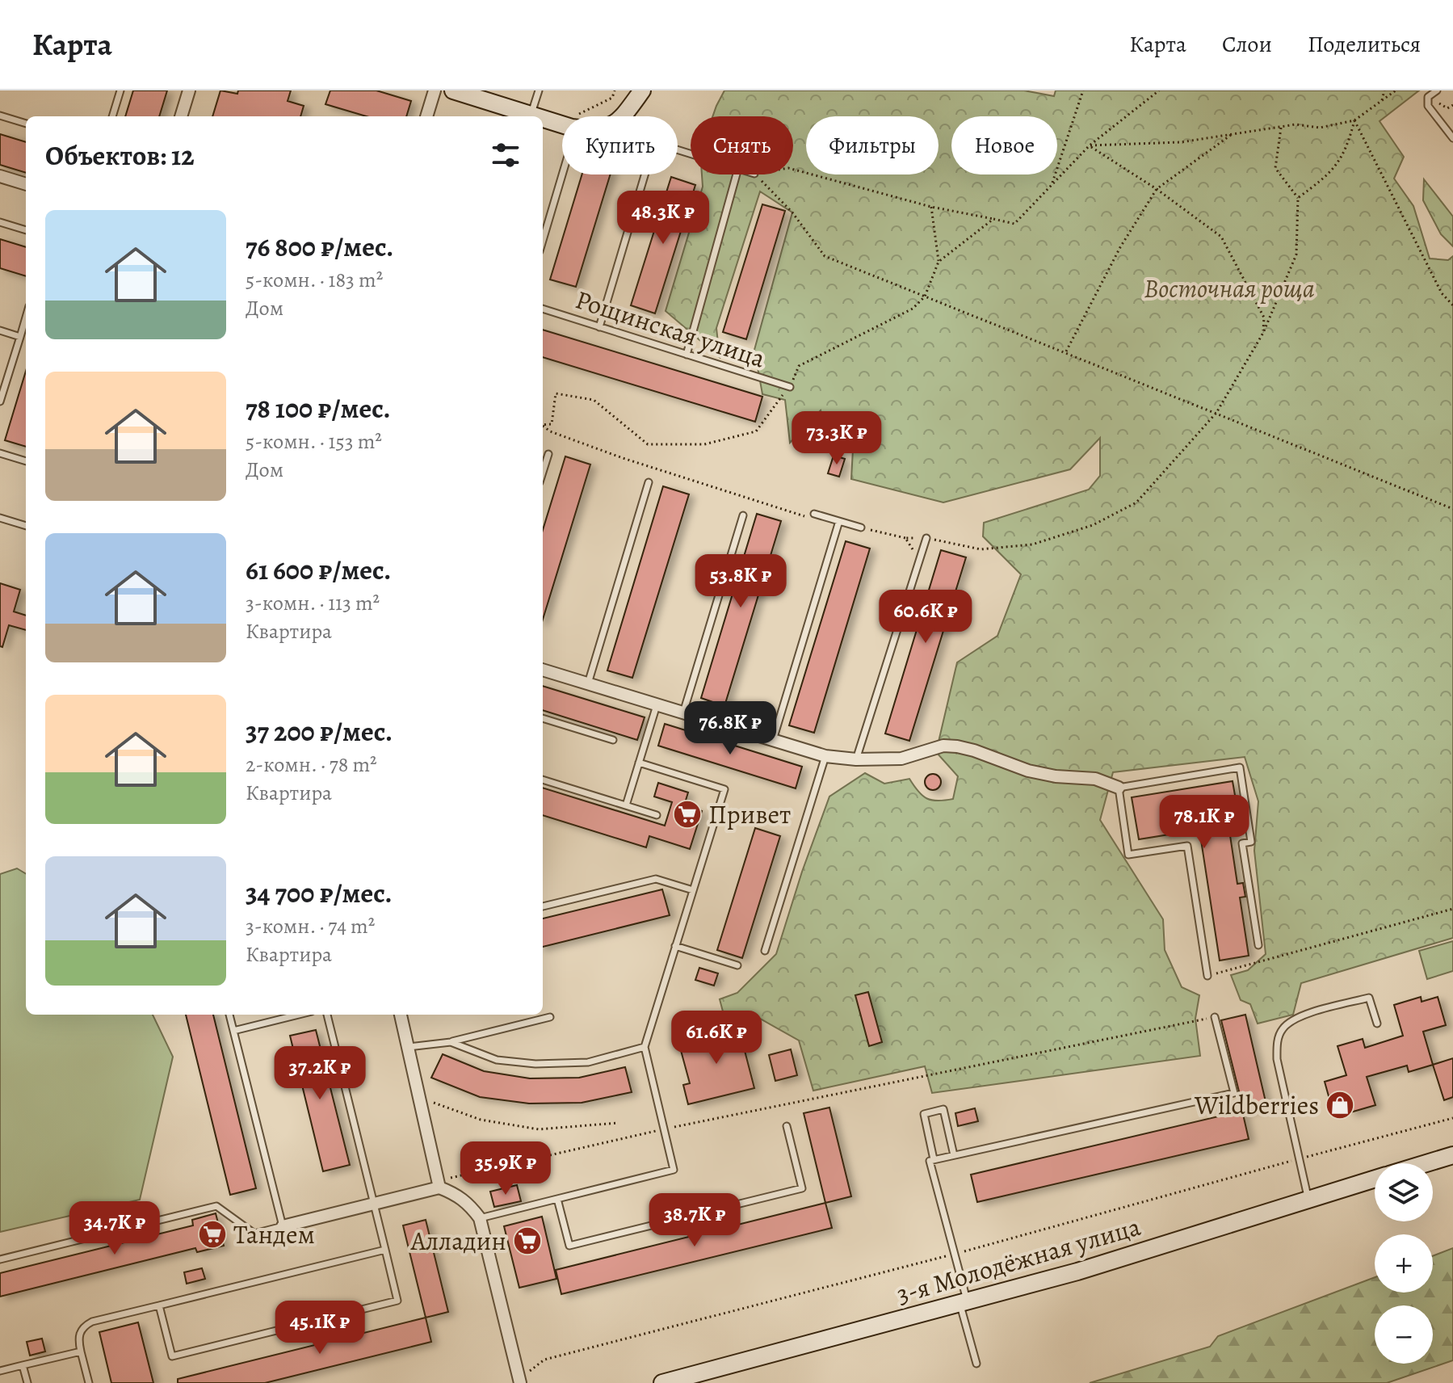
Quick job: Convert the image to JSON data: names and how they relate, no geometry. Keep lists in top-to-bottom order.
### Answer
{
  "streets": {
    "main road": ["3-я Молодёжная улица"],
    "lane": ["Рощинская улица"]
  },
  "parks": ["Восточная роща"],
  "places": {
    "supermarket": ["Привет", "Тандем", "Алладин"],
    "shop": ["Wildberries"]
  },
  "page": {
    "header": "Карта",
    "nav": ["Карта", "Слои", "Поделиться"],
    "chip": [
      "Купить",
      "Снять",
      "Фильтры",
      "Новое"
    ],
    "heading": "Объектов: 12",
    "price": [
      "48.3K ₽",
      "73.3K ₽",
      "53.8K ₽",
      "60.6K ₽",
      "76.8K ₽",
      "78.1K ₽",
      "61.6K ₽",
      "37.2K ₽",
      "35.9K ₽",
      "38.7K ₽",
      "34.7K ₽",
      "45.1K ₽"
    ],
    "list": [
      {
        "name": "76 800 ₽/мес.",
        "note": "5-комн. · 183 m² · Дом"
      },
      {
        "name": "78 100 ₽/мес.",
        "note": "5-комн. · 153 m² · Дом"
      },
      {
        "name": "61 600 ₽/мес.",
        "note": "3-комн. · 113 m² · Квартира"
      },
      {
        "name": "37 200 ₽/мес.",
        "note": "2-комн. · 78 m² · Квартира"
      },
      {
        "name": "34 700 ₽/мес.",
        "note": "3-комн. · 74 m² · Квартира"
      }
    ],
    "map_buttons": ["+", "−"]
  }
}
